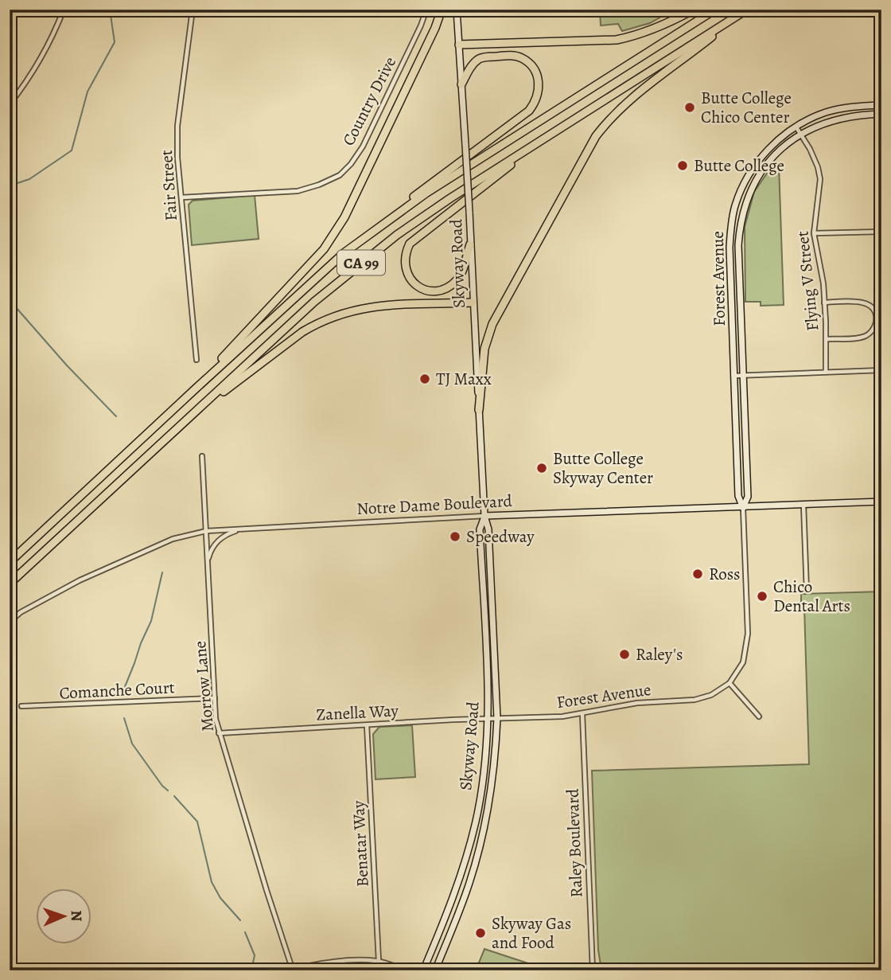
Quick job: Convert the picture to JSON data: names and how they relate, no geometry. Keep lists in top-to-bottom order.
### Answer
{
  "streets": {
    "highway": ["CA 99"],
    "main road": ["Skyway Road", "Forest Avenue", "Notre Dame Boulevard"],
    "street": [
      "Country Drive",
      "Fair Street",
      "Flying V Street",
      "Morrow Lane",
      "Comanche Court",
      "Zanella Way",
      "Raley Boulevard",
      "Benatar Way"
    ]
  },
  "crossings": [
    ["Country Drive", "Fair Street"],
    ["Skyway Road", "Forest Avenue"],
    ["Skyway Road", "Notre Dame Boulevard"],
    ["Skyway Road", "Zanella Way"],
    ["Forest Avenue", "Flying V Street"],
    ["Forest Avenue", "Notre Dame Boulevard"],
    ["Forest Avenue", "Zanella Way"],
    ["Forest Avenue", "Raley Boulevard"],
    ["Notre Dame Boulevard", "Morrow Lane"],
    ["Morrow Lane", "Comanche Court"],
    ["Morrow Lane", "Zanella Way"],
    ["Zanella Way", "Benatar Way"]
  ],
  "places": [
    "Butte College Chico Center",
    "Butte College",
    "TJ Maxx",
    "Butte College Skyway Center",
    "Speedway",
    "Ross",
    "Chico Dental Arts",
    "Raley's",
    "Skyway Gas and Food"
  ],
  "north": "right"
}
